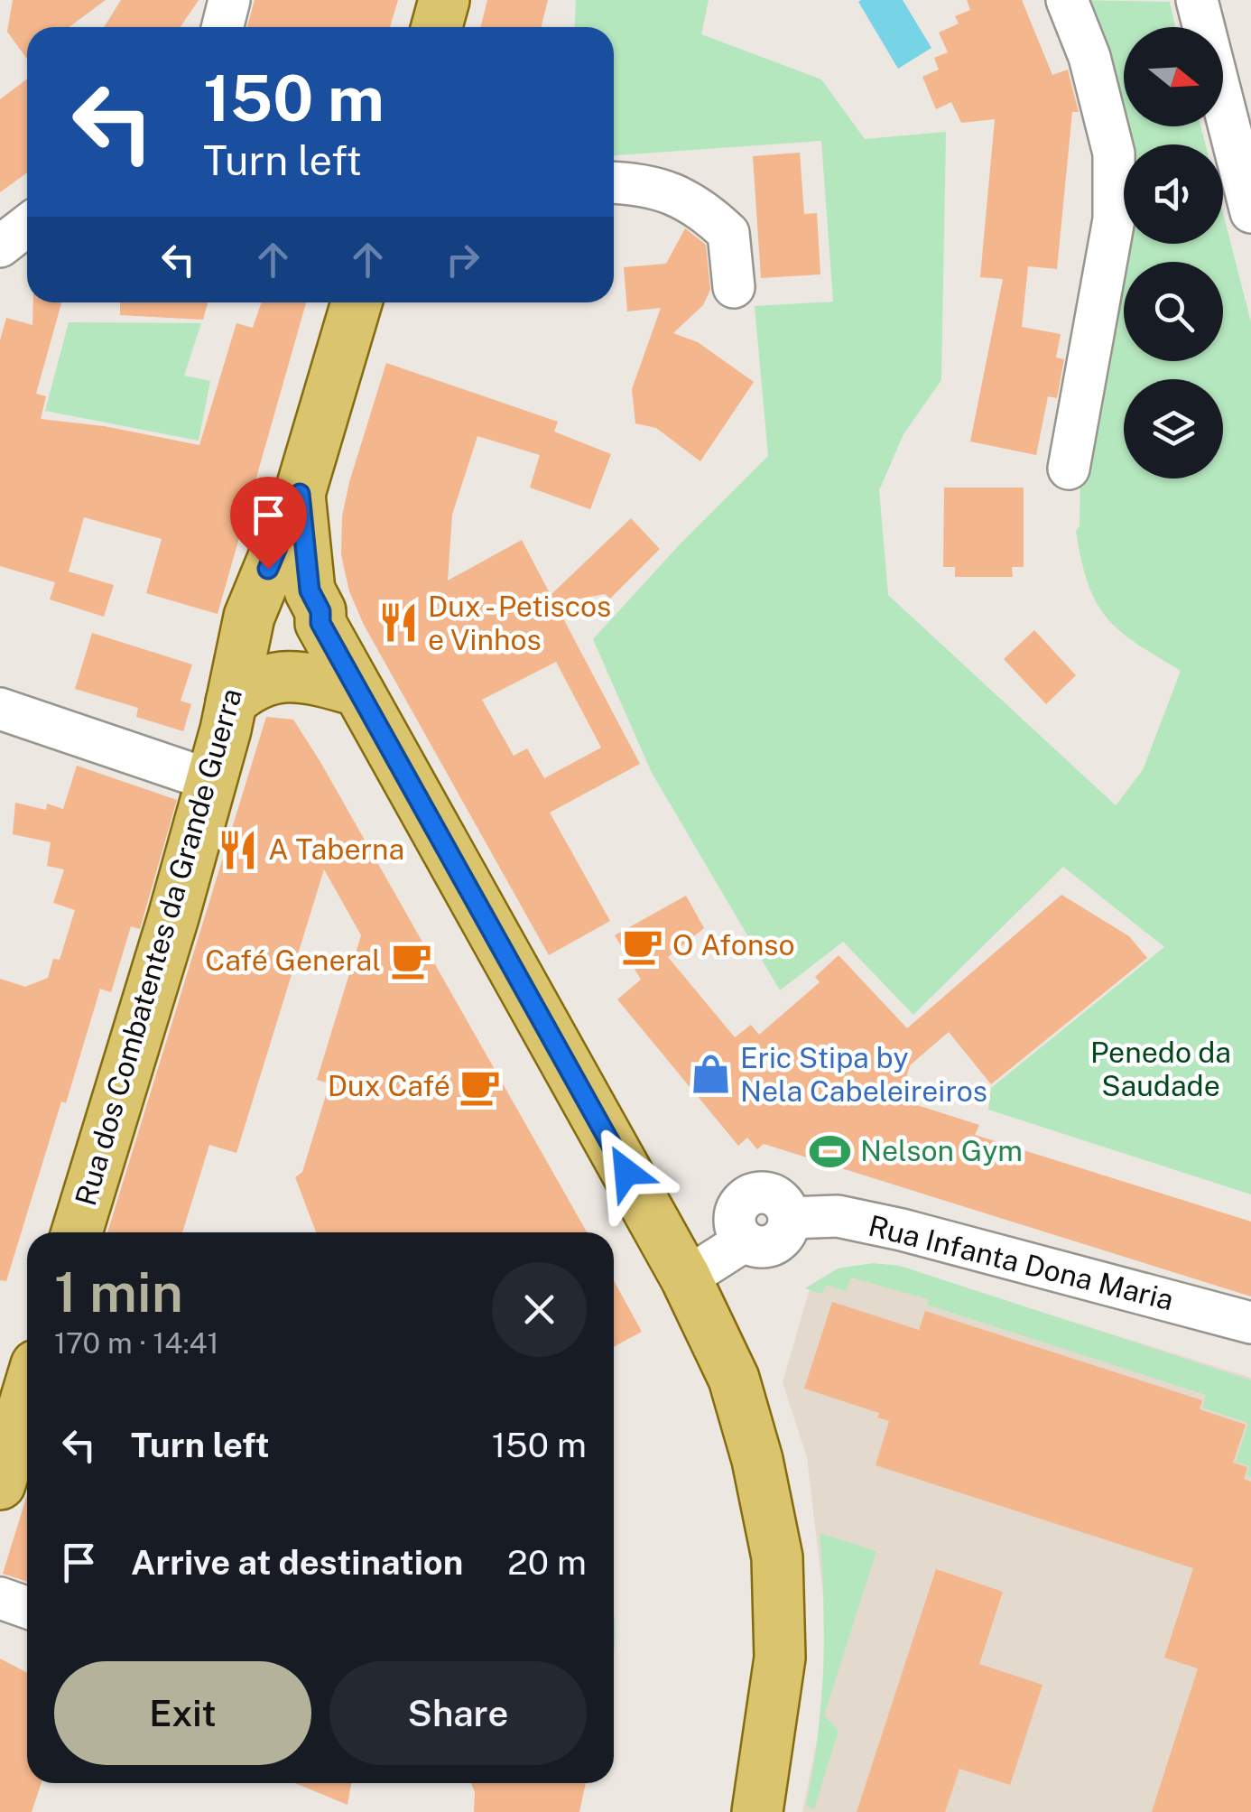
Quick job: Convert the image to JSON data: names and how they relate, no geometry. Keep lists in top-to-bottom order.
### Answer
{
  "streets": {
    "main road": ["Rua dos Combatentes da Grande Guerra"],
    "street": ["Rua Infanta Dona Maria"]
  },
  "parks": ["Penedo da Saudade"],
  "places": {
    "restaurant": ["Dux - Petiscos e Vinhos", "A Taberna"],
    "cafe": ["O Afonso", "Café General", "Dux Café"],
    "shop": ["Eric Stipa by Nela Cabeleireiros"],
    "sports": ["Nelson Gym"]
  },
  "north": "right",
  "page": {
    "turn": ["150 m", "Turn left"],
    "heading": ["1 min", "170 m · 14:41"],
    "list": [
      {
        "name": "Turn left",
        "value": "150 m"
      },
      {
        "name": "Arrive at destination",
        "value": "20 m"
      }
    ],
    "buttons": ["Exit", "Share"]
  }
}
